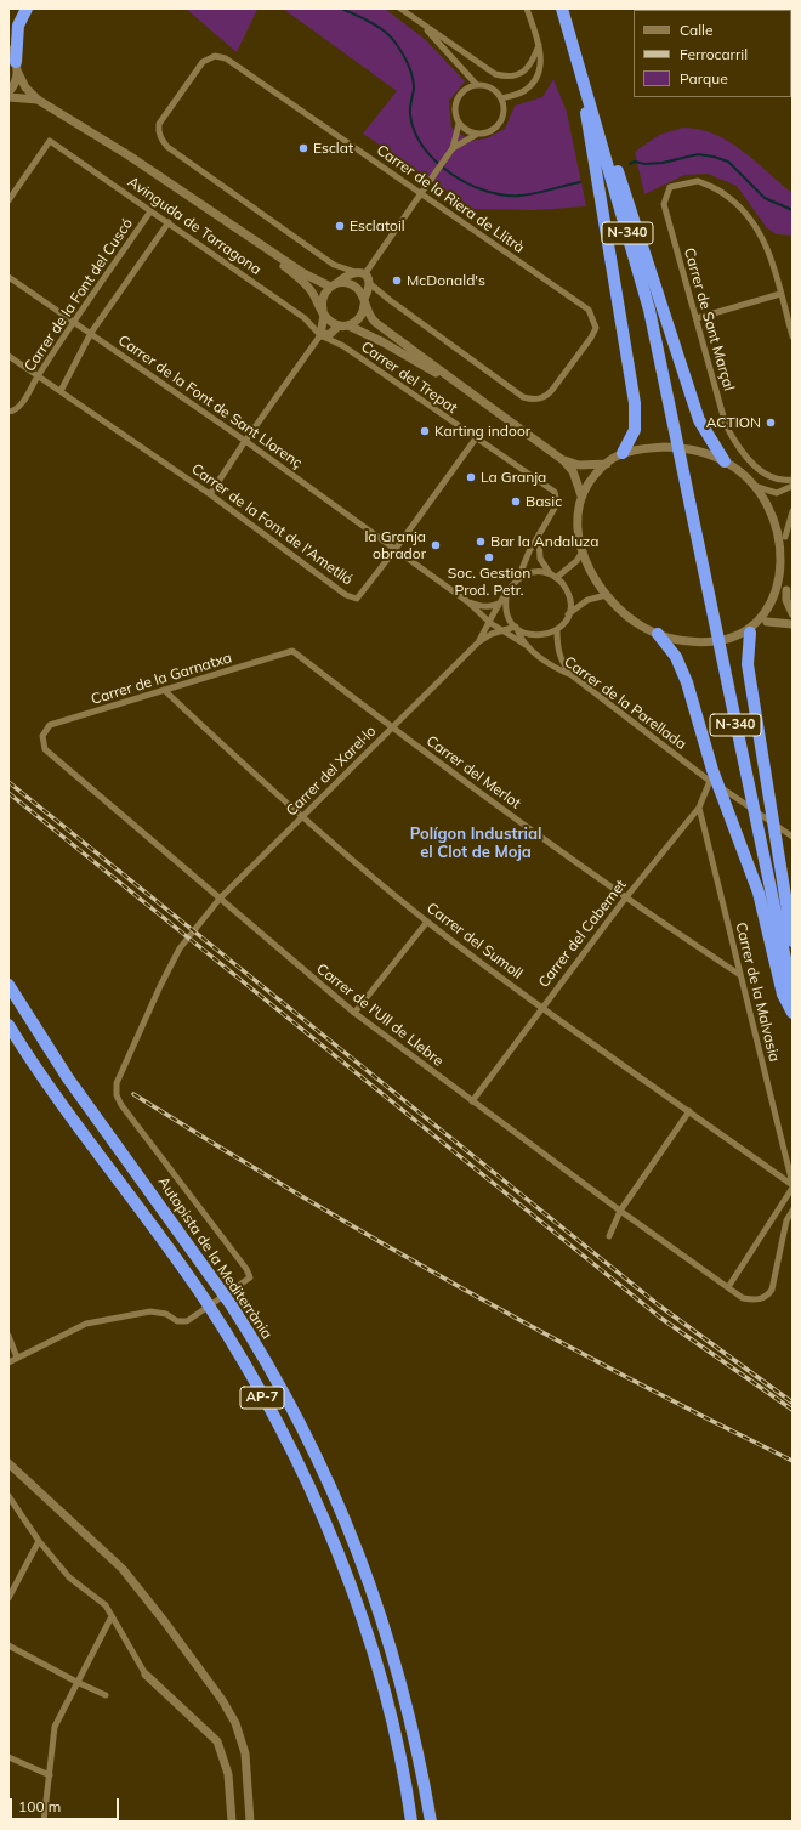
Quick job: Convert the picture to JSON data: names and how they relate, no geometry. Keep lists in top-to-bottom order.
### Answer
{
  "streets": {
    "highway": ["N-340", "Autopista de la Mediterrània", "AP-7"],
    "street": [
      "Carrer de la Riera de Llitrà",
      "Avinguda de Tarragona",
      "Carrer de la Font del Cuscó",
      "Carrer de Sant Marçal",
      "Carrer del Trepat",
      "Carrer de la Font de Sant Llorenç",
      "Carrer de la Font de l'Ametlló",
      "Carrer de la Garnatxa",
      "Carrer de la Parellada",
      "Carrer del Xarel·lo",
      "Carrer del Merlot",
      "Carrer del Cabernet",
      "Carrer del Sumoll",
      "Carrer de la Malvasia",
      "Carrer de l'Ull de Llebre"
    ]
  },
  "crossings": [
    ["Avinguda de Tarragona", "Carrer de la Font del Cuscó"],
    ["Avinguda de Tarragona", "Carrer del Trepat"],
    ["Carrer de la Font del Cuscó", "Carrer de la Font de Sant Llorenç"],
    ["Carrer de la Font del Cuscó", "Carrer de la Font de l'Ametlló"],
    ["Carrer del Trepat", "Carrer de la Font de l'Ametlló"],
    ["Carrer de la Font de Sant Llorenç", "Carrer de la Font de l'Ametlló"],
    ["Carrer de la Font de Sant Llorenç", "Carrer de la Parellada"],
    ["Carrer de la Font de l'Ametlló", "Carrer de la Parellada"],
    ["Carrer de la Garnatxa", "Carrer del Merlot"],
    ["Carrer de la Garnatxa", "Carrer del Sumoll"],
    ["Carrer de la Garnatxa", "Carrer de l'Ull de Llebre"],
    ["Carrer de la Parellada", "Carrer del Cabernet"],
    ["Carrer del Xarel·lo", "Carrer del Merlot"],
    ["Carrer del Xarel·lo", "Carrer del Sumoll"],
    ["Carrer del Xarel·lo", "Carrer de l'Ull de Llebre"],
    ["Carrer del Merlot", "Carrer del Cabernet"],
    ["Carrer del Merlot", "Carrer de la Malvasia"],
    ["Carrer del Cabernet", "Carrer del Sumoll"],
    ["Carrer del Cabernet", "Carrer de la Malvasia"],
    ["Carrer del Cabernet", "Carrer de l'Ull de Llebre"],
    ["Carrer del Sumoll", "Carrer de la Malvasia"]
  ],
  "districts": ["Polígon Industrial el Clot de Moja"],
  "places": [
    "Esclat",
    "Esclatoil",
    "McDonald's",
    "ACTION",
    "Karting indoor",
    "La Granja",
    "Basic",
    "Bar la Andaluza",
    "la Granja obrador",
    "Soc. Gestion Prod. Petr."
  ],
  "legend": ["Calle", "Ferrocarril", "Parque"],
  "scale_bar": "100 m"
}
